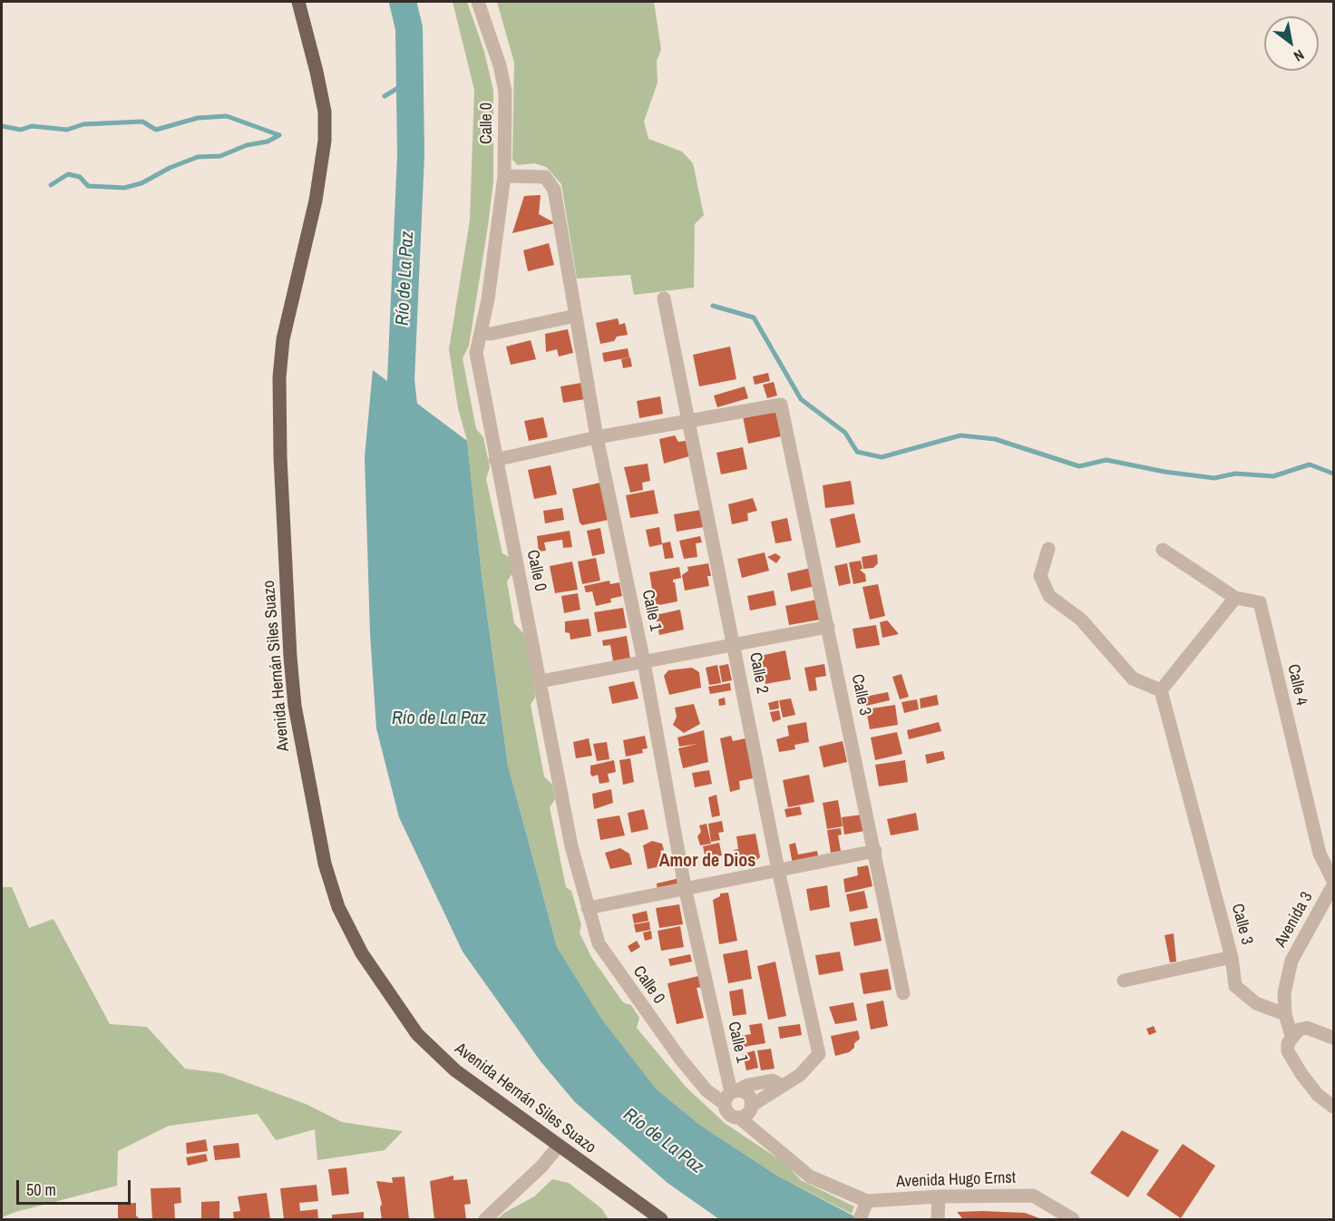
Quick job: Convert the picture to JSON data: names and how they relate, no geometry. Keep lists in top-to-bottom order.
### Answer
{
  "streets": {
    "main road": ["Avenida Hernán Siles Suazo"],
    "street": [
      "Calle 0",
      "Calle 1",
      "Calle 2",
      "Calle 4",
      "Calle 3",
      "Avenida 3",
      "Avenida Hugo Ernst"
    ]
  },
  "crossings": [
    ["Calle 0", "Calle 1"],
    ["Calle 2", "Calle 3"],
    ["Calle 3", "Avenida 3"]
  ],
  "districts": ["Amor de Dios"],
  "water": ["Río de La Paz"],
  "scale_bar": "50 m",
  "north": "bottom right"
}
